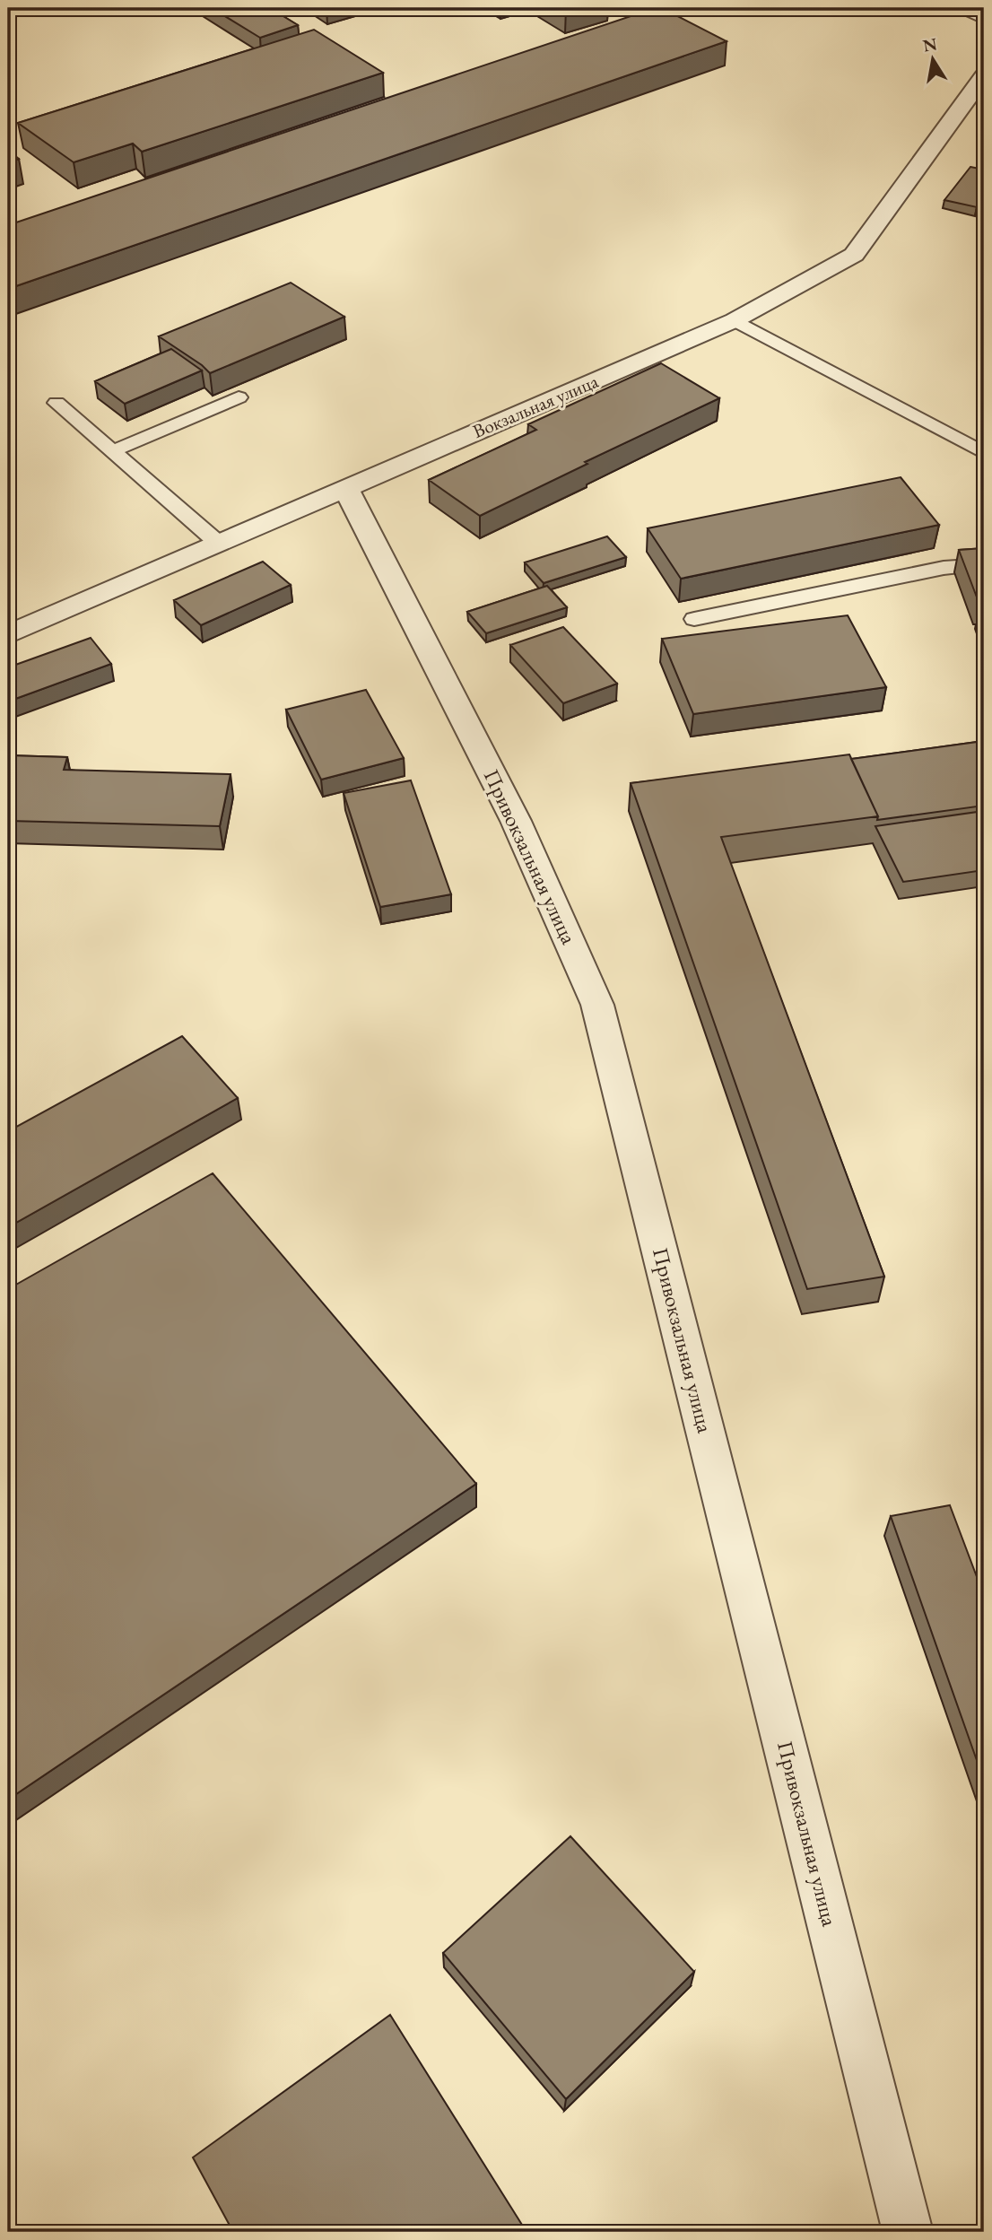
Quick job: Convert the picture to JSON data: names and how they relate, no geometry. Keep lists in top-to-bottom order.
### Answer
{
  "streets": {
    "street": ["Вокзальная улица", "Привокзальная улица"]
  },
  "crossings": [
    ["Вокзальная улица", "Привокзальная улица"]
  ],
  "north": "top"
}
